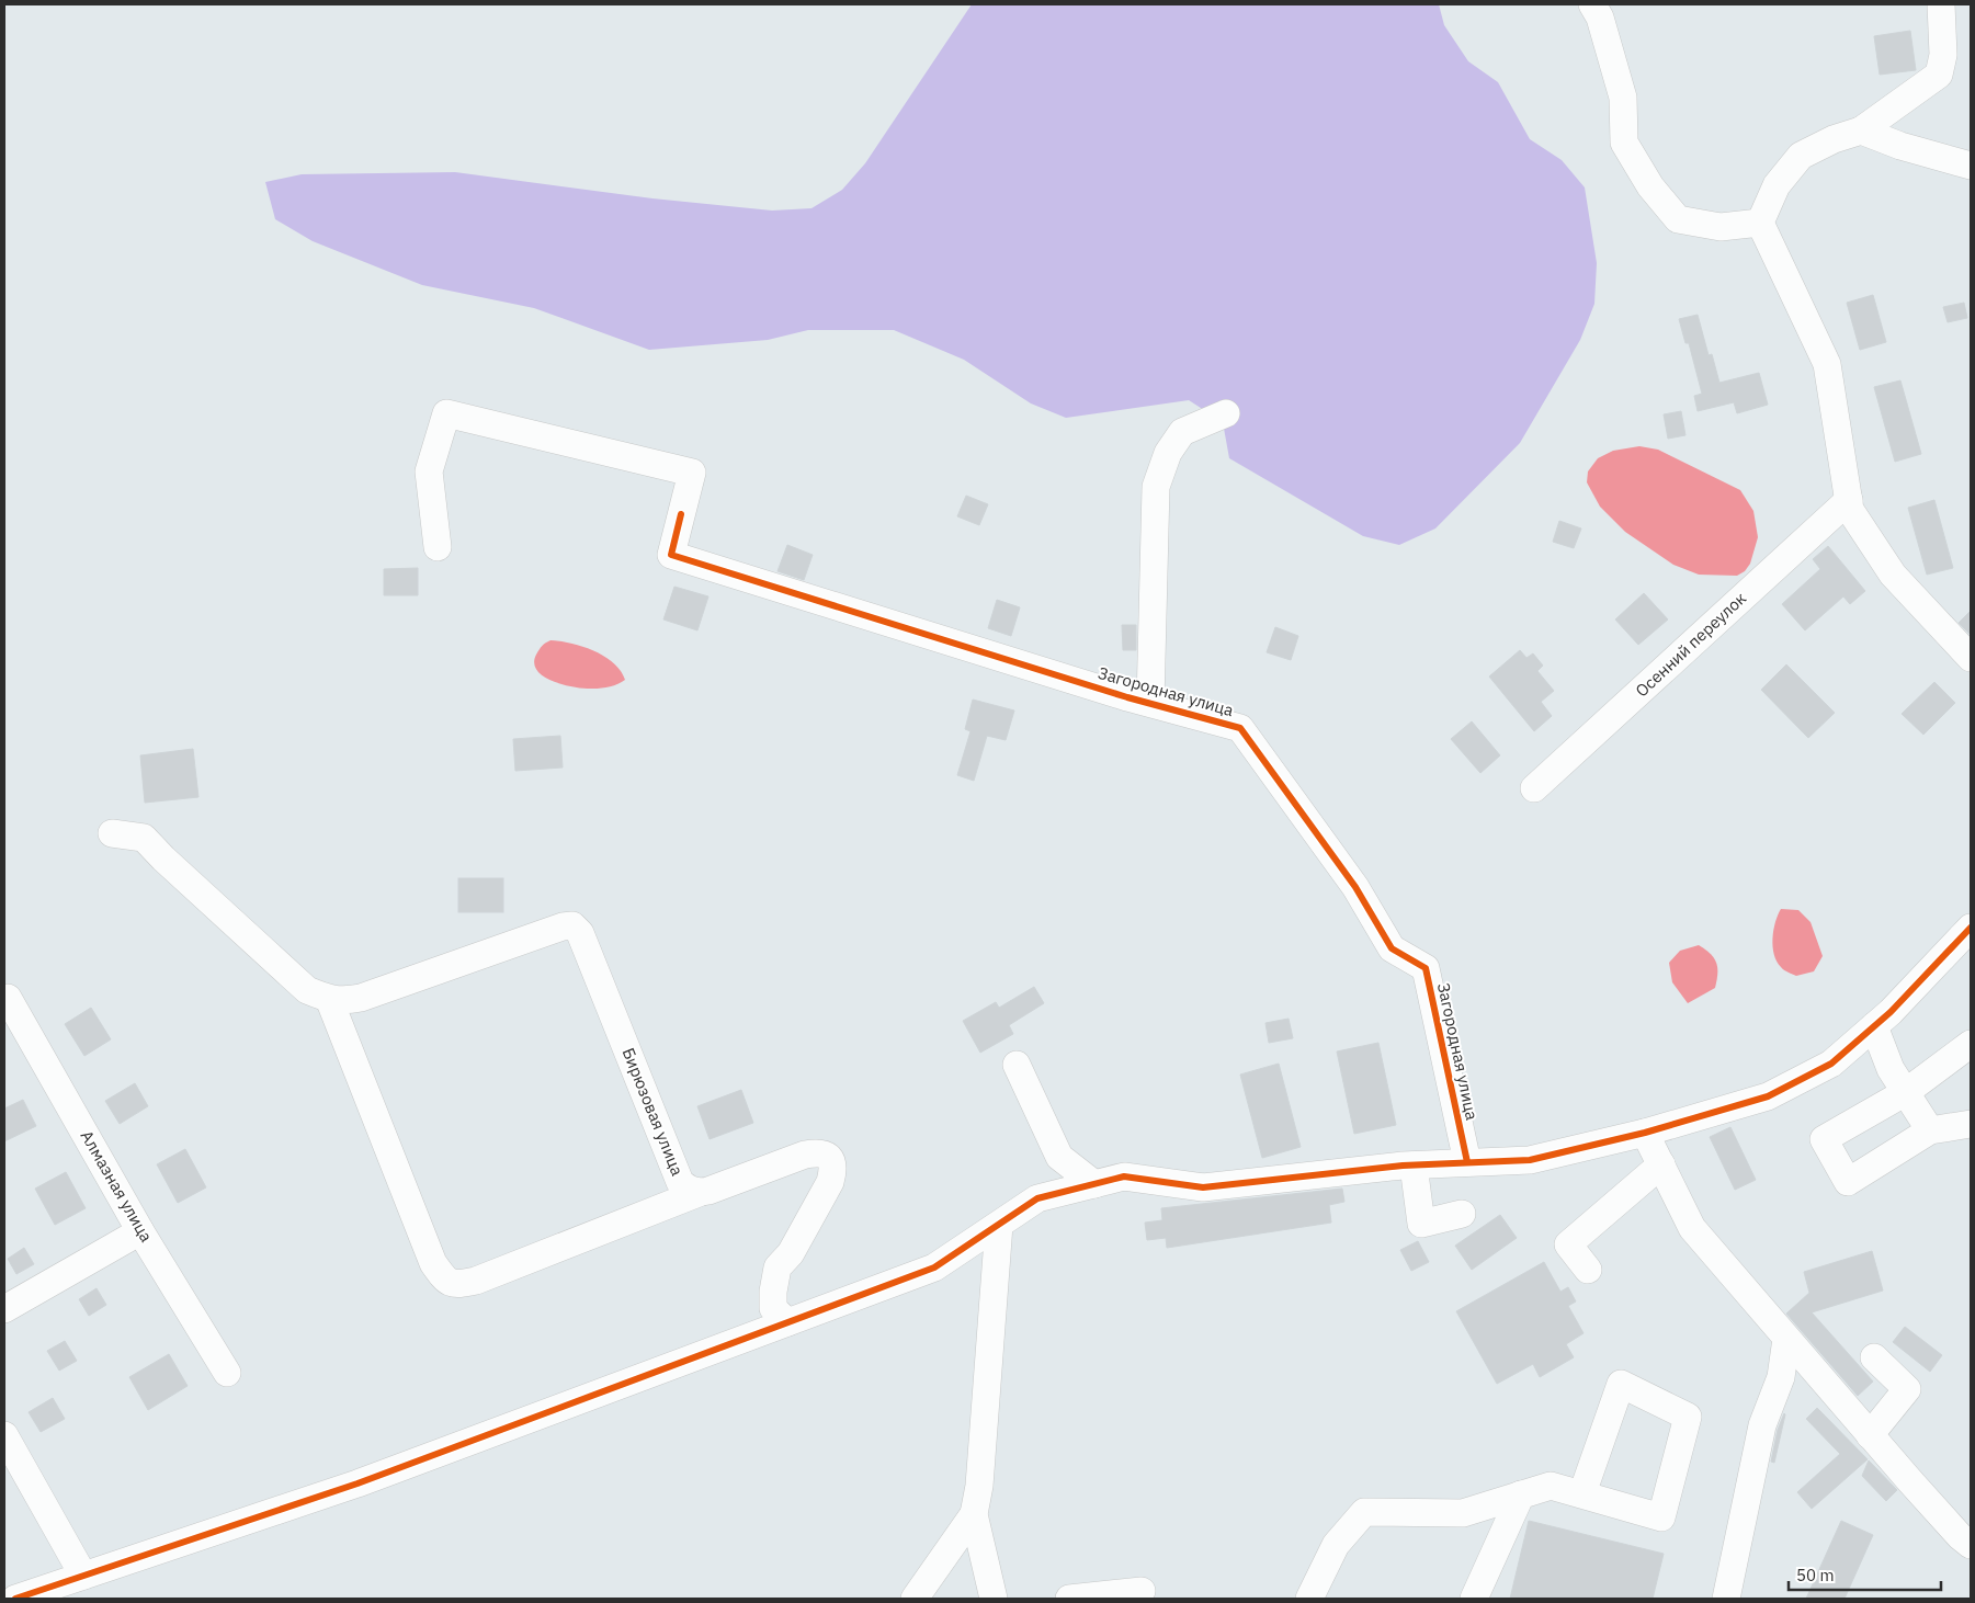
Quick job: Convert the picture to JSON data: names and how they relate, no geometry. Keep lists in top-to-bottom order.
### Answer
{
  "streets": {
    "street": [
      "Осенний переулок",
      "Загородная улица",
      "Бирюзовая улица",
      "Алмазная улица"
    ]
  },
  "scale_bar": "50 m"
}
